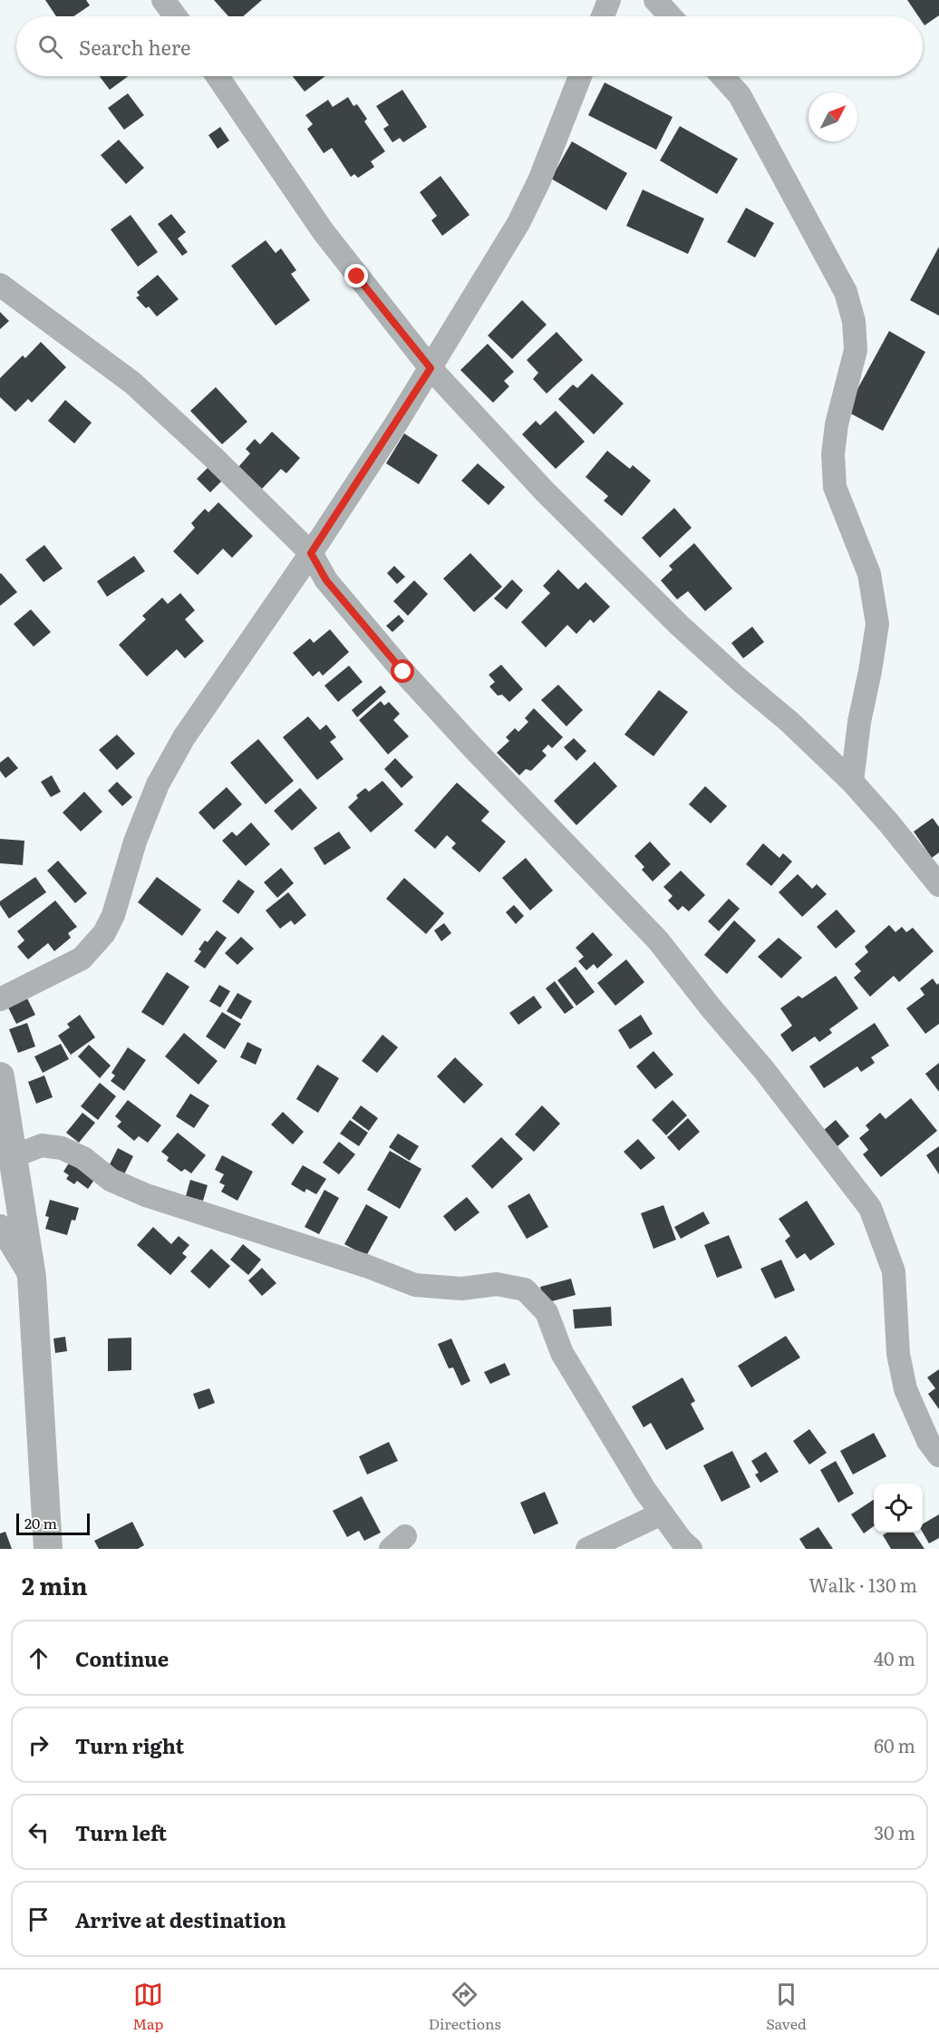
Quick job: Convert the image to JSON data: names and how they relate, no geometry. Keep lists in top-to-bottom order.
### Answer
{
  "scale_bar": "20 m",
  "north": "top right",
  "page": {
    "search": "Search here",
    "scale": "20 m",
    "heading": ["2 min", "Walk · 130 m"],
    "list": [
      ["Continue", "40 m"],
      ["Turn right", "60 m"],
      ["Turn left", "30 m"],
      "Arrive at destination"
    ],
    "nav": ["Map", "Directions", "Saved"]
  }
}
